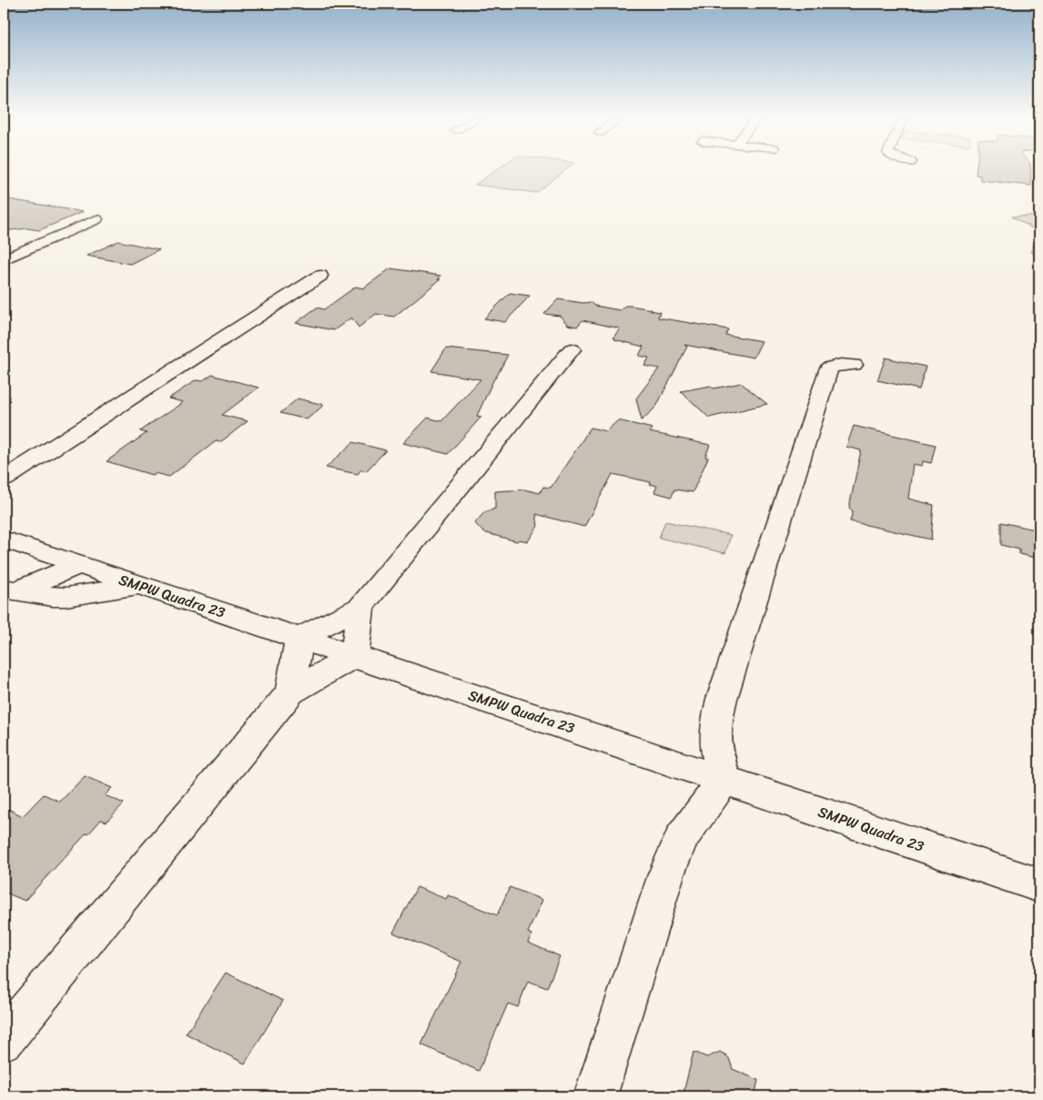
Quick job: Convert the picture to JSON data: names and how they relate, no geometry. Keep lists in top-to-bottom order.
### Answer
{
  "streets": {
    "street": ["SMPW Quadra 23"]
  }
}
